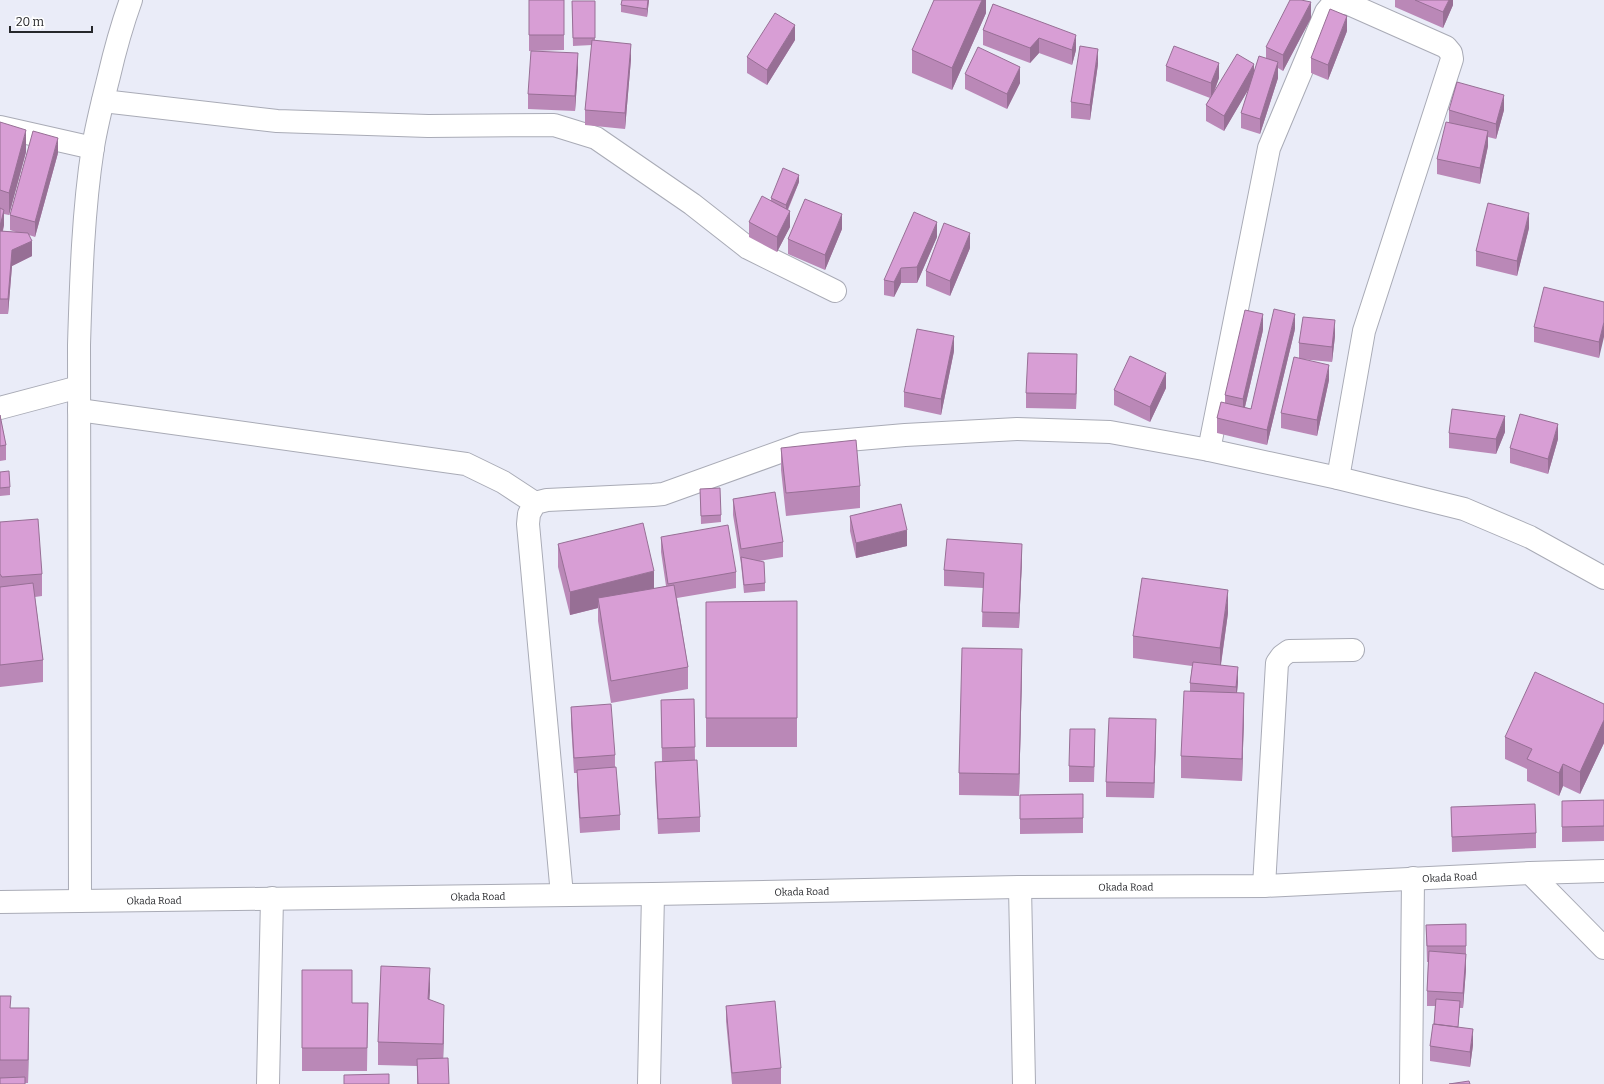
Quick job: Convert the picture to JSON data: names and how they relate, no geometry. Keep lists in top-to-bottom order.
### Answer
{
  "streets": {
    "street": ["Okada Road"]
  },
  "scale_bar": "20 m"
}
